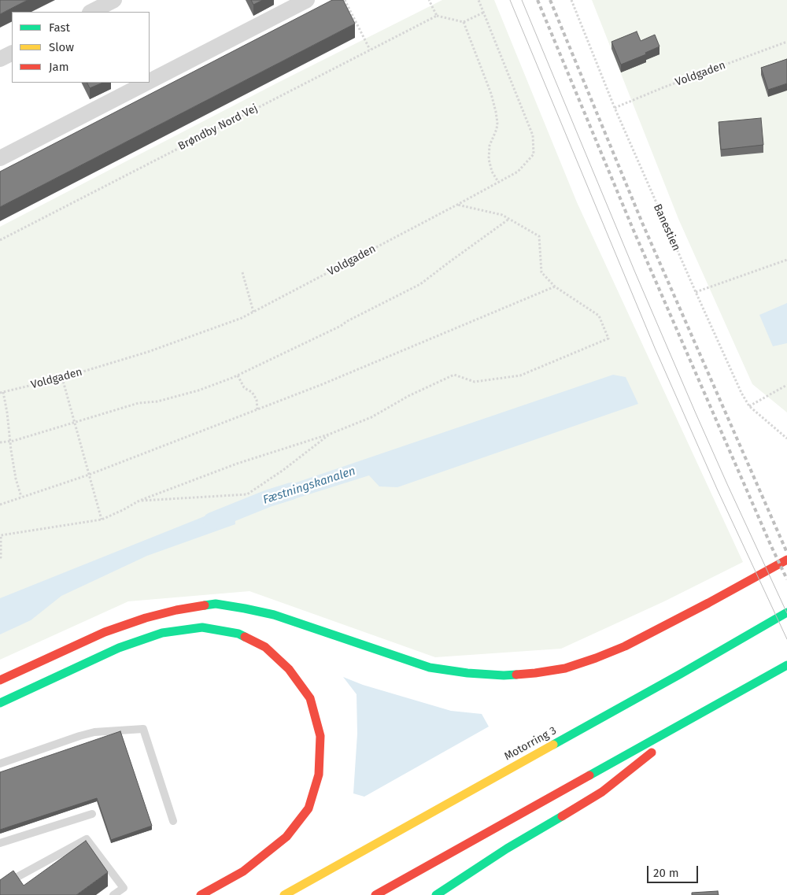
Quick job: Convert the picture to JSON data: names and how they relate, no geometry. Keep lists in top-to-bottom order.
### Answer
{
  "streets": {
    "highway": ["Motorring 3"],
    "path": ["Voldgaden", "Brøndby Nord Vej", "Banestien"]
  },
  "crossings": [
    ["Voldgaden", "Banestien"]
  ],
  "water": ["Fæstningskanalen"],
  "legend": ["Fast", "Slow", "Jam"],
  "scale_bar": "20 m"
}
